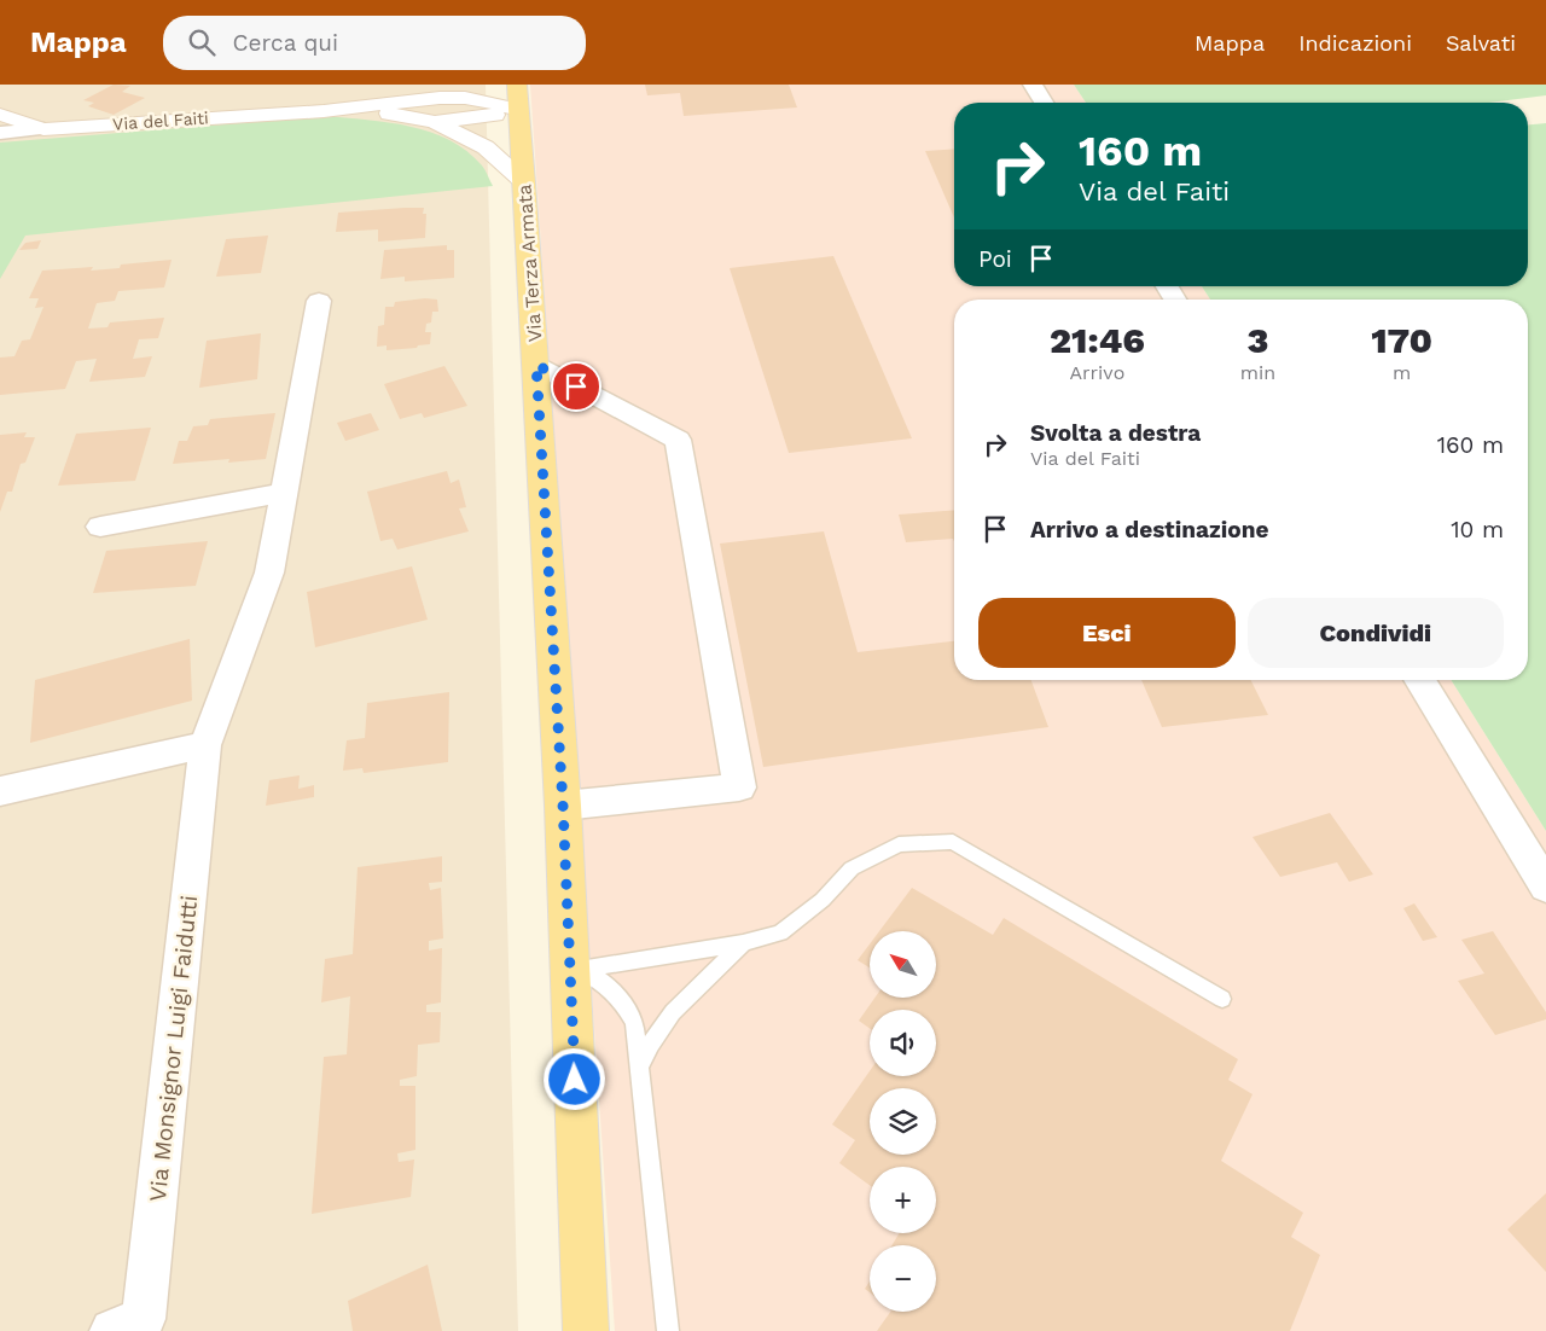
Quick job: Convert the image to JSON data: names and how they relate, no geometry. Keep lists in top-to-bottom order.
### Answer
{
  "streets": {
    "main road": ["Via Terza Armata"],
    "street": ["Via del Faiti", "Via Monsignor Luigi Faidutti"]
  },
  "crossings": [
    ["Via del Faiti", "Via Terza Armata"]
  ],
  "north": "top left",
  "page": {
    "header": "Mappa",
    "search": "Cerca qui",
    "nav": ["Mappa", "Indicazioni", "Salvati"],
    "turn": ["160 m", "Via del Faiti"],
    "then": "Poi",
    "eta": [
      "21:46",
      "Arrivo",
      "3",
      "min",
      "170",
      "m"
    ],
    "list": [
      {
        "name": "Svolta a destra",
        "note": "Via del Faiti",
        "value": "160 m"
      },
      {
        "name": "Arrivo a destinazione",
        "value": "10 m"
      }
    ],
    "buttons": ["Esci", "Condividi"],
    "map_buttons": ["+", "−"]
  }
}
